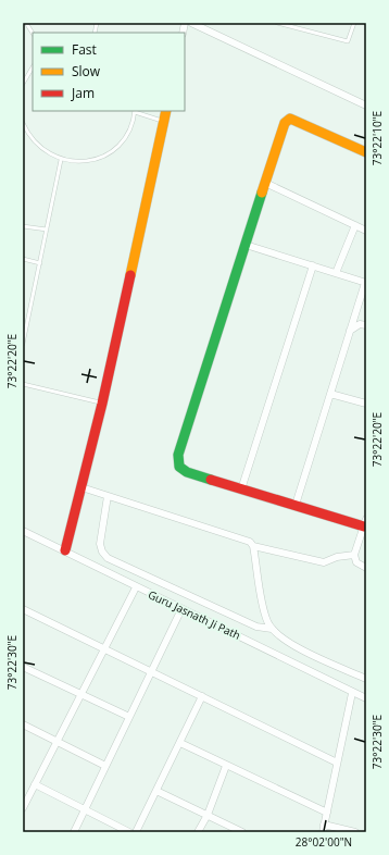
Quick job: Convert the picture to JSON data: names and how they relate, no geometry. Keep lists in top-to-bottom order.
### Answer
{
  "streets": {
    "street": ["Guru Jasnath Ji Path"]
  },
  "legend": ["Fast", "Slow", "Jam"],
  "coordinates": [
    "73°22'10\"E",
    "73°22'20\"E",
    "73°22'30\"E",
    "28°02'00\"N"
  ]
}
